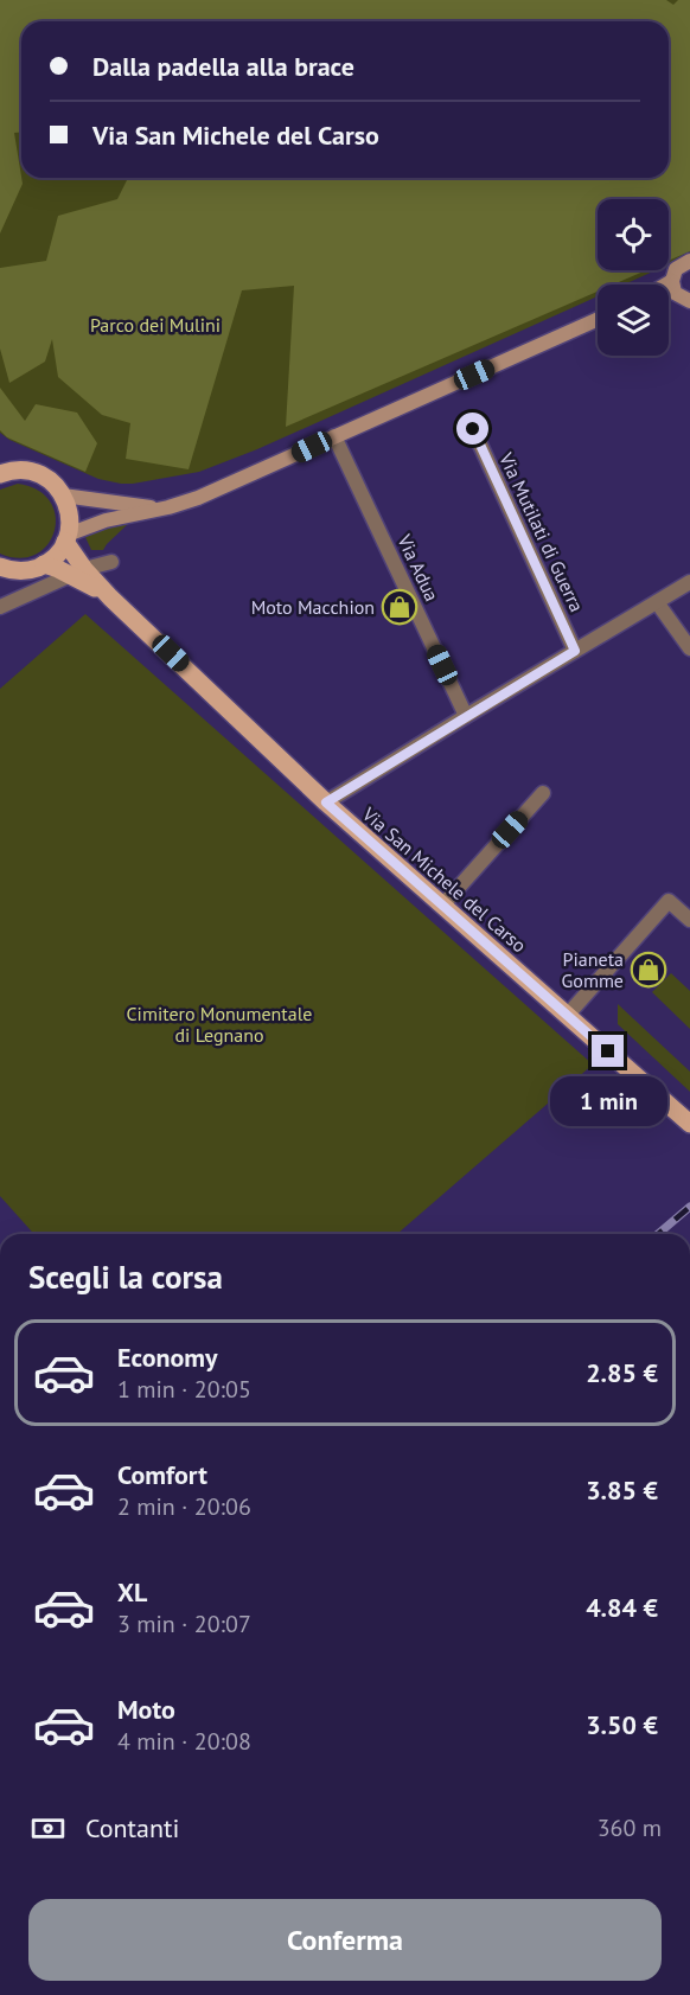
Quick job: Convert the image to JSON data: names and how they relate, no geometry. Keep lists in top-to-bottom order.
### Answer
{
  "streets": {
    "main road": ["Via San Michele del Carso"],
    "street": ["Via Mutilati di Guerra", "Via Adua"]
  },
  "parks": ["Parco dei Mulini", "Cimitero Monumentale di Legnano"],
  "places": {
    "shop": ["Moto Macchion", "Pianeta Gomme"]
  },
  "page": {
    "banner": ["Dalla padella alla brace", "Via San Michele del Carso"],
    "bubble": "1 min",
    "heading": "Scegli la corsa",
    "list": [
      {
        "name": "Economy",
        "note": "1 min · 20:05",
        "value": "2.85 €"
      },
      {
        "name": "Comfort",
        "note": "2 min · 20:06",
        "value": "3.85 €"
      },
      {
        "name": "XL",
        "note": "3 min · 20:07",
        "value": "4.84 €"
      },
      {
        "name": "Moto",
        "note": "4 min · 20:08",
        "value": "3.50 €"
      }
    ],
    "pay": ["Contanti", "360 m"],
    "buttons": "Conferma"
  }
}
